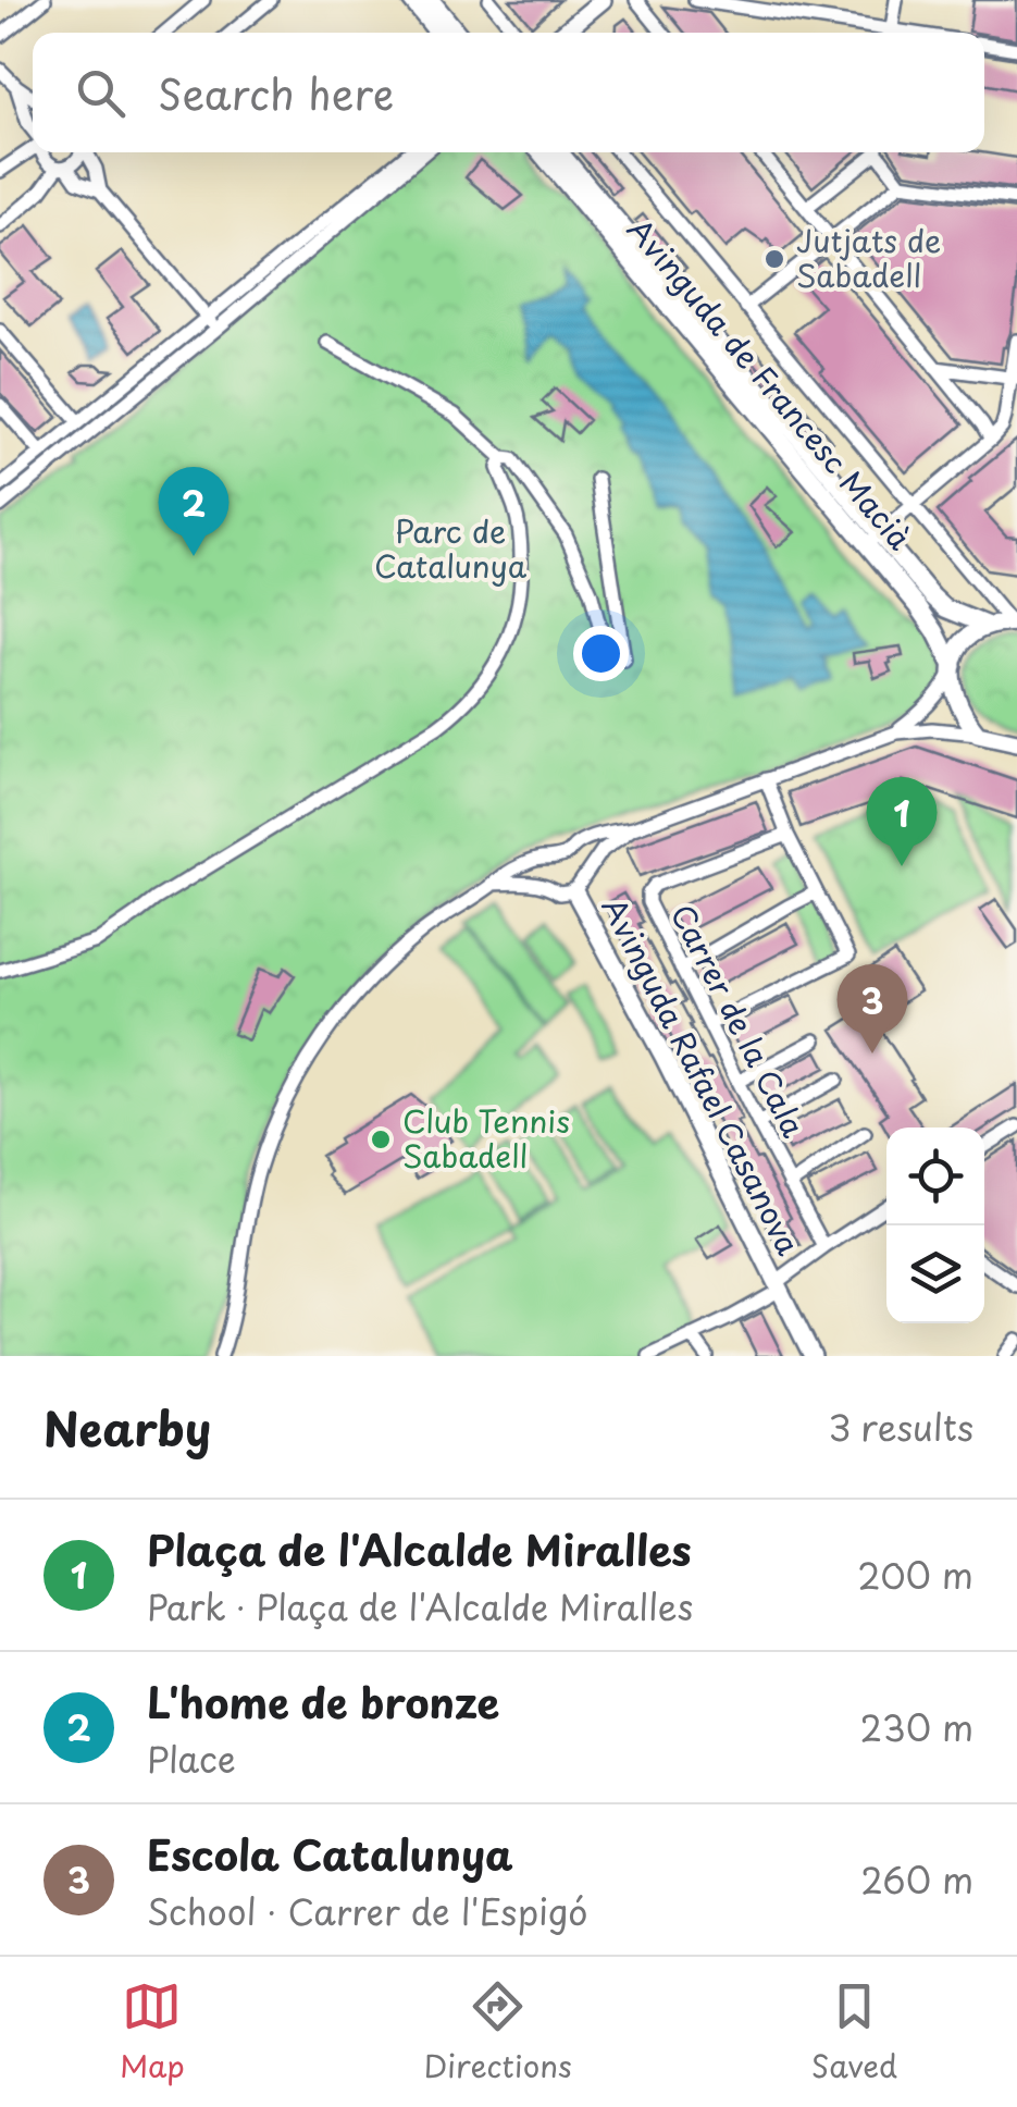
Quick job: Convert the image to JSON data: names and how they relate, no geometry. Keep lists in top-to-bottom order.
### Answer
{
  "streets": {
    "main road": ["Avinguda de Francesc Macià", "Avinguda Rafael Casanova"],
    "street": ["Carrer de la Cala"]
  },
  "parks": ["Parc de Catalunya"],
  "places": ["Jutjats de Sabadell", "Club Tennis Sabadell"],
  "page": {
    "search": "Search here",
    "pins": ["2", "1", "3"],
    "heading": ["Nearby", "3 results"],
    "list": [
      {
        "mark": "1",
        "name": "Plaça de l'Alcalde Miralles",
        "note": "Park · Plaça de l'Alcalde Miralles",
        "value": "200 m"
      },
      {
        "mark": "2",
        "name": "L'home de bronze",
        "note": "Place",
        "value": "230 m"
      },
      {
        "mark": "3",
        "name": "Escola Catalunya",
        "note": "School · Carrer de l'Espigó",
        "value": "260 m"
      }
    ],
    "nav": ["Map", "Directions", "Saved"]
  }
}
